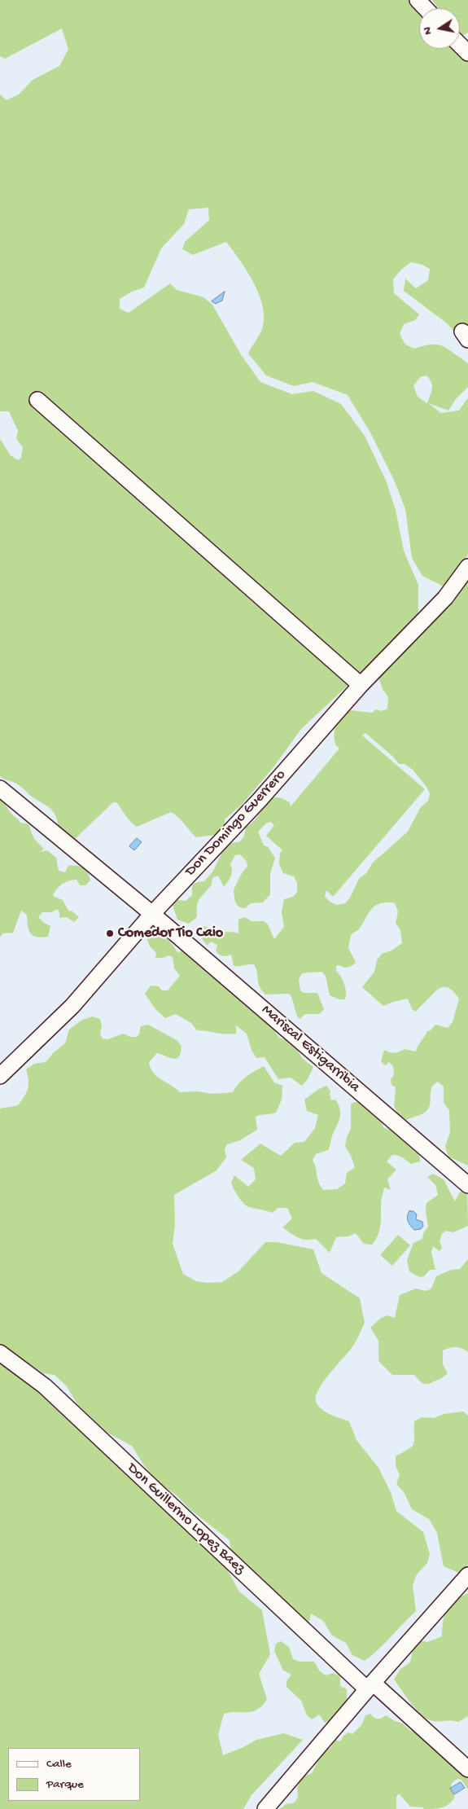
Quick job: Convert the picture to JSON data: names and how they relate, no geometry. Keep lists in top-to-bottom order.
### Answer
{
  "streets": {
    "street": ["Don Domingo Guerrero", "Mariscal Estigarribia", "Don Guillermo Lopez Baez"]
  },
  "crossings": [
    ["Don Domingo Guerrero", "Mariscal Estigarribia"]
  ],
  "places": ["Comedor Tio Caio"],
  "legend": ["Calle", "Parque"],
  "north": "left"
}
